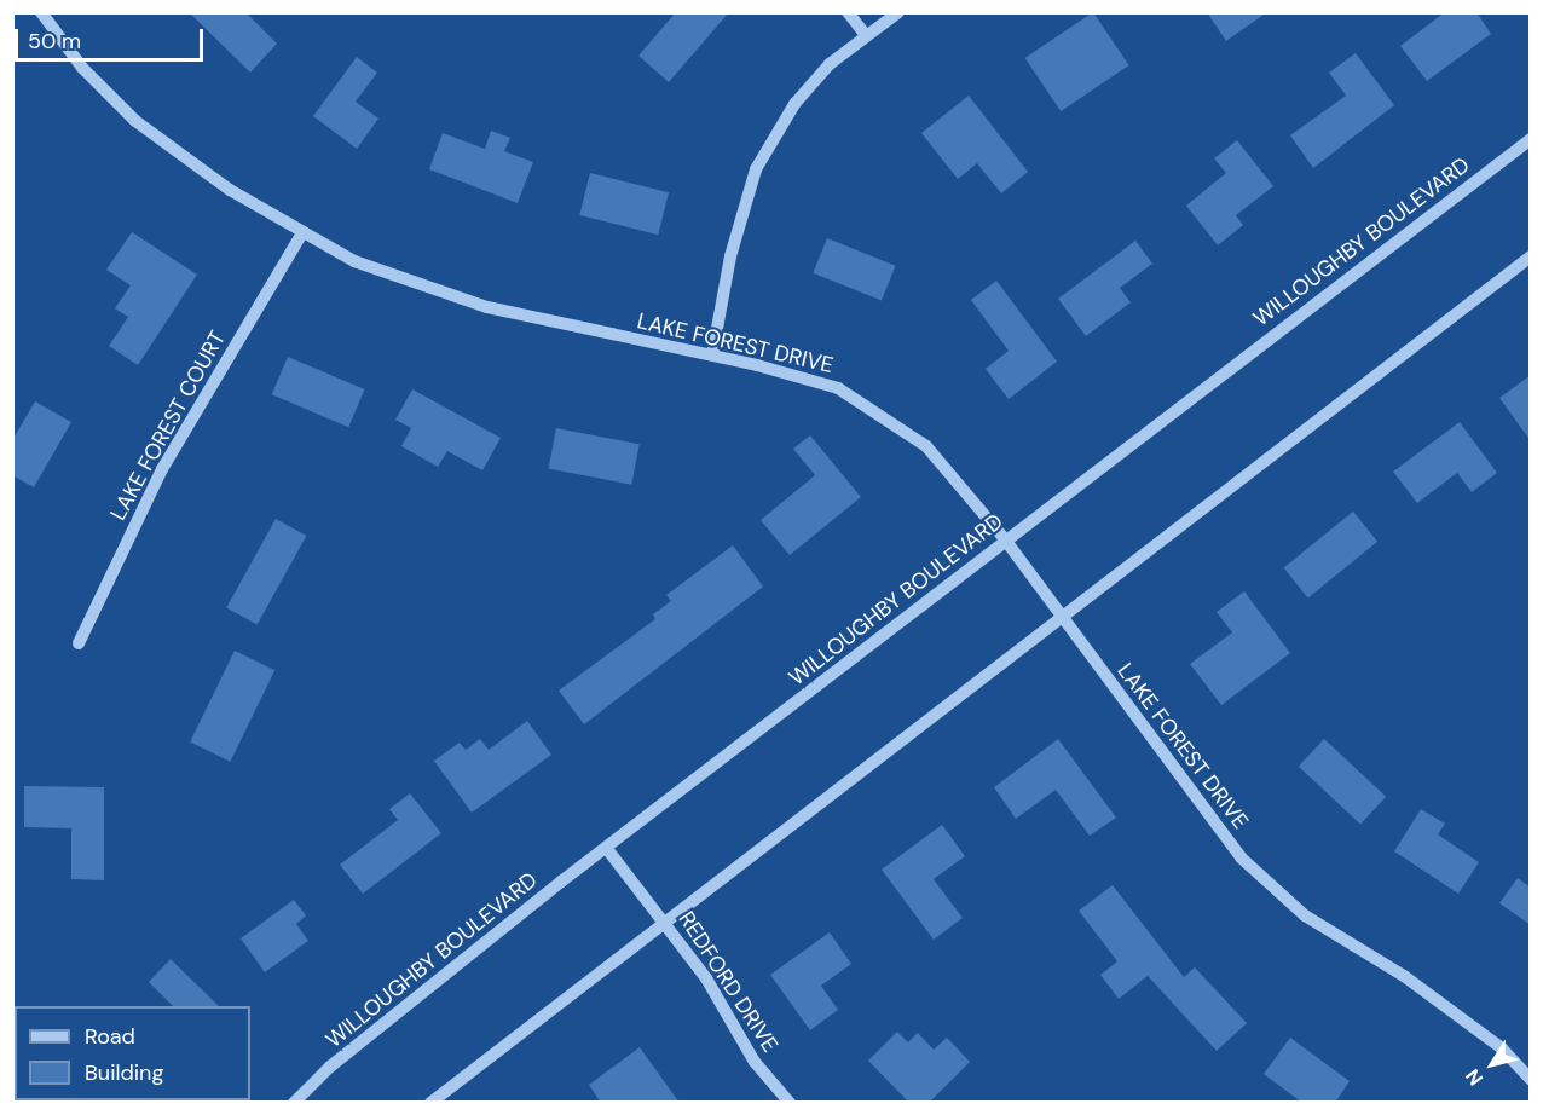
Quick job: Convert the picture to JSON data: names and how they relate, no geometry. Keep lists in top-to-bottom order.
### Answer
{
  "streets": {
    "street": [
      "WILLOUGHBY BOULEVARD",
      "LAKE FOREST DRIVE",
      "LAKE FOREST COURT",
      "REDFORD DRIVE"
    ]
  },
  "crossings": [
    ["WILLOUGHBY BOULEVARD", "LAKE FOREST DRIVE"],
    ["WILLOUGHBY BOULEVARD", "REDFORD DRIVE"],
    ["LAKE FOREST DRIVE", "LAKE FOREST COURT"]
  ],
  "legend": ["Road", "Building"],
  "scale_bar": "50 m",
  "north": "bottom left"
}
